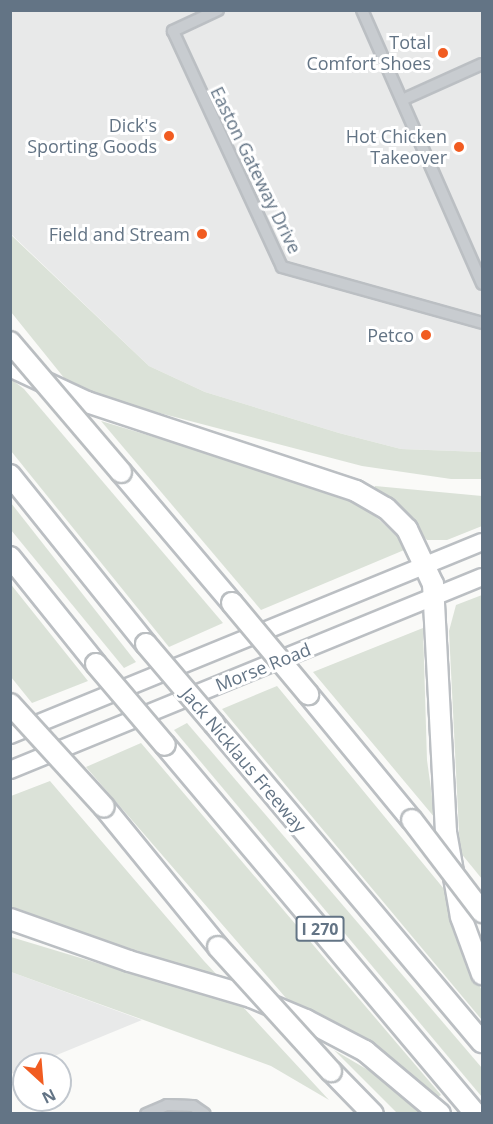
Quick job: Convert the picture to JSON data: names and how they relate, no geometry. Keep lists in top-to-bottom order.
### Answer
{
  "streets": {
    "highway": ["Jack Nicklaus Freeway", "I 270"],
    "main road": ["Morse Road"],
    "street": ["Easton Gateway Drive"]
  },
  "places": [
    "Total Comfort Shoes",
    "Dick's Sporting Goods",
    "Hot Chicken Takeover",
    "Field and Stream",
    "Petco"
  ],
  "north": "bottom right"
}
